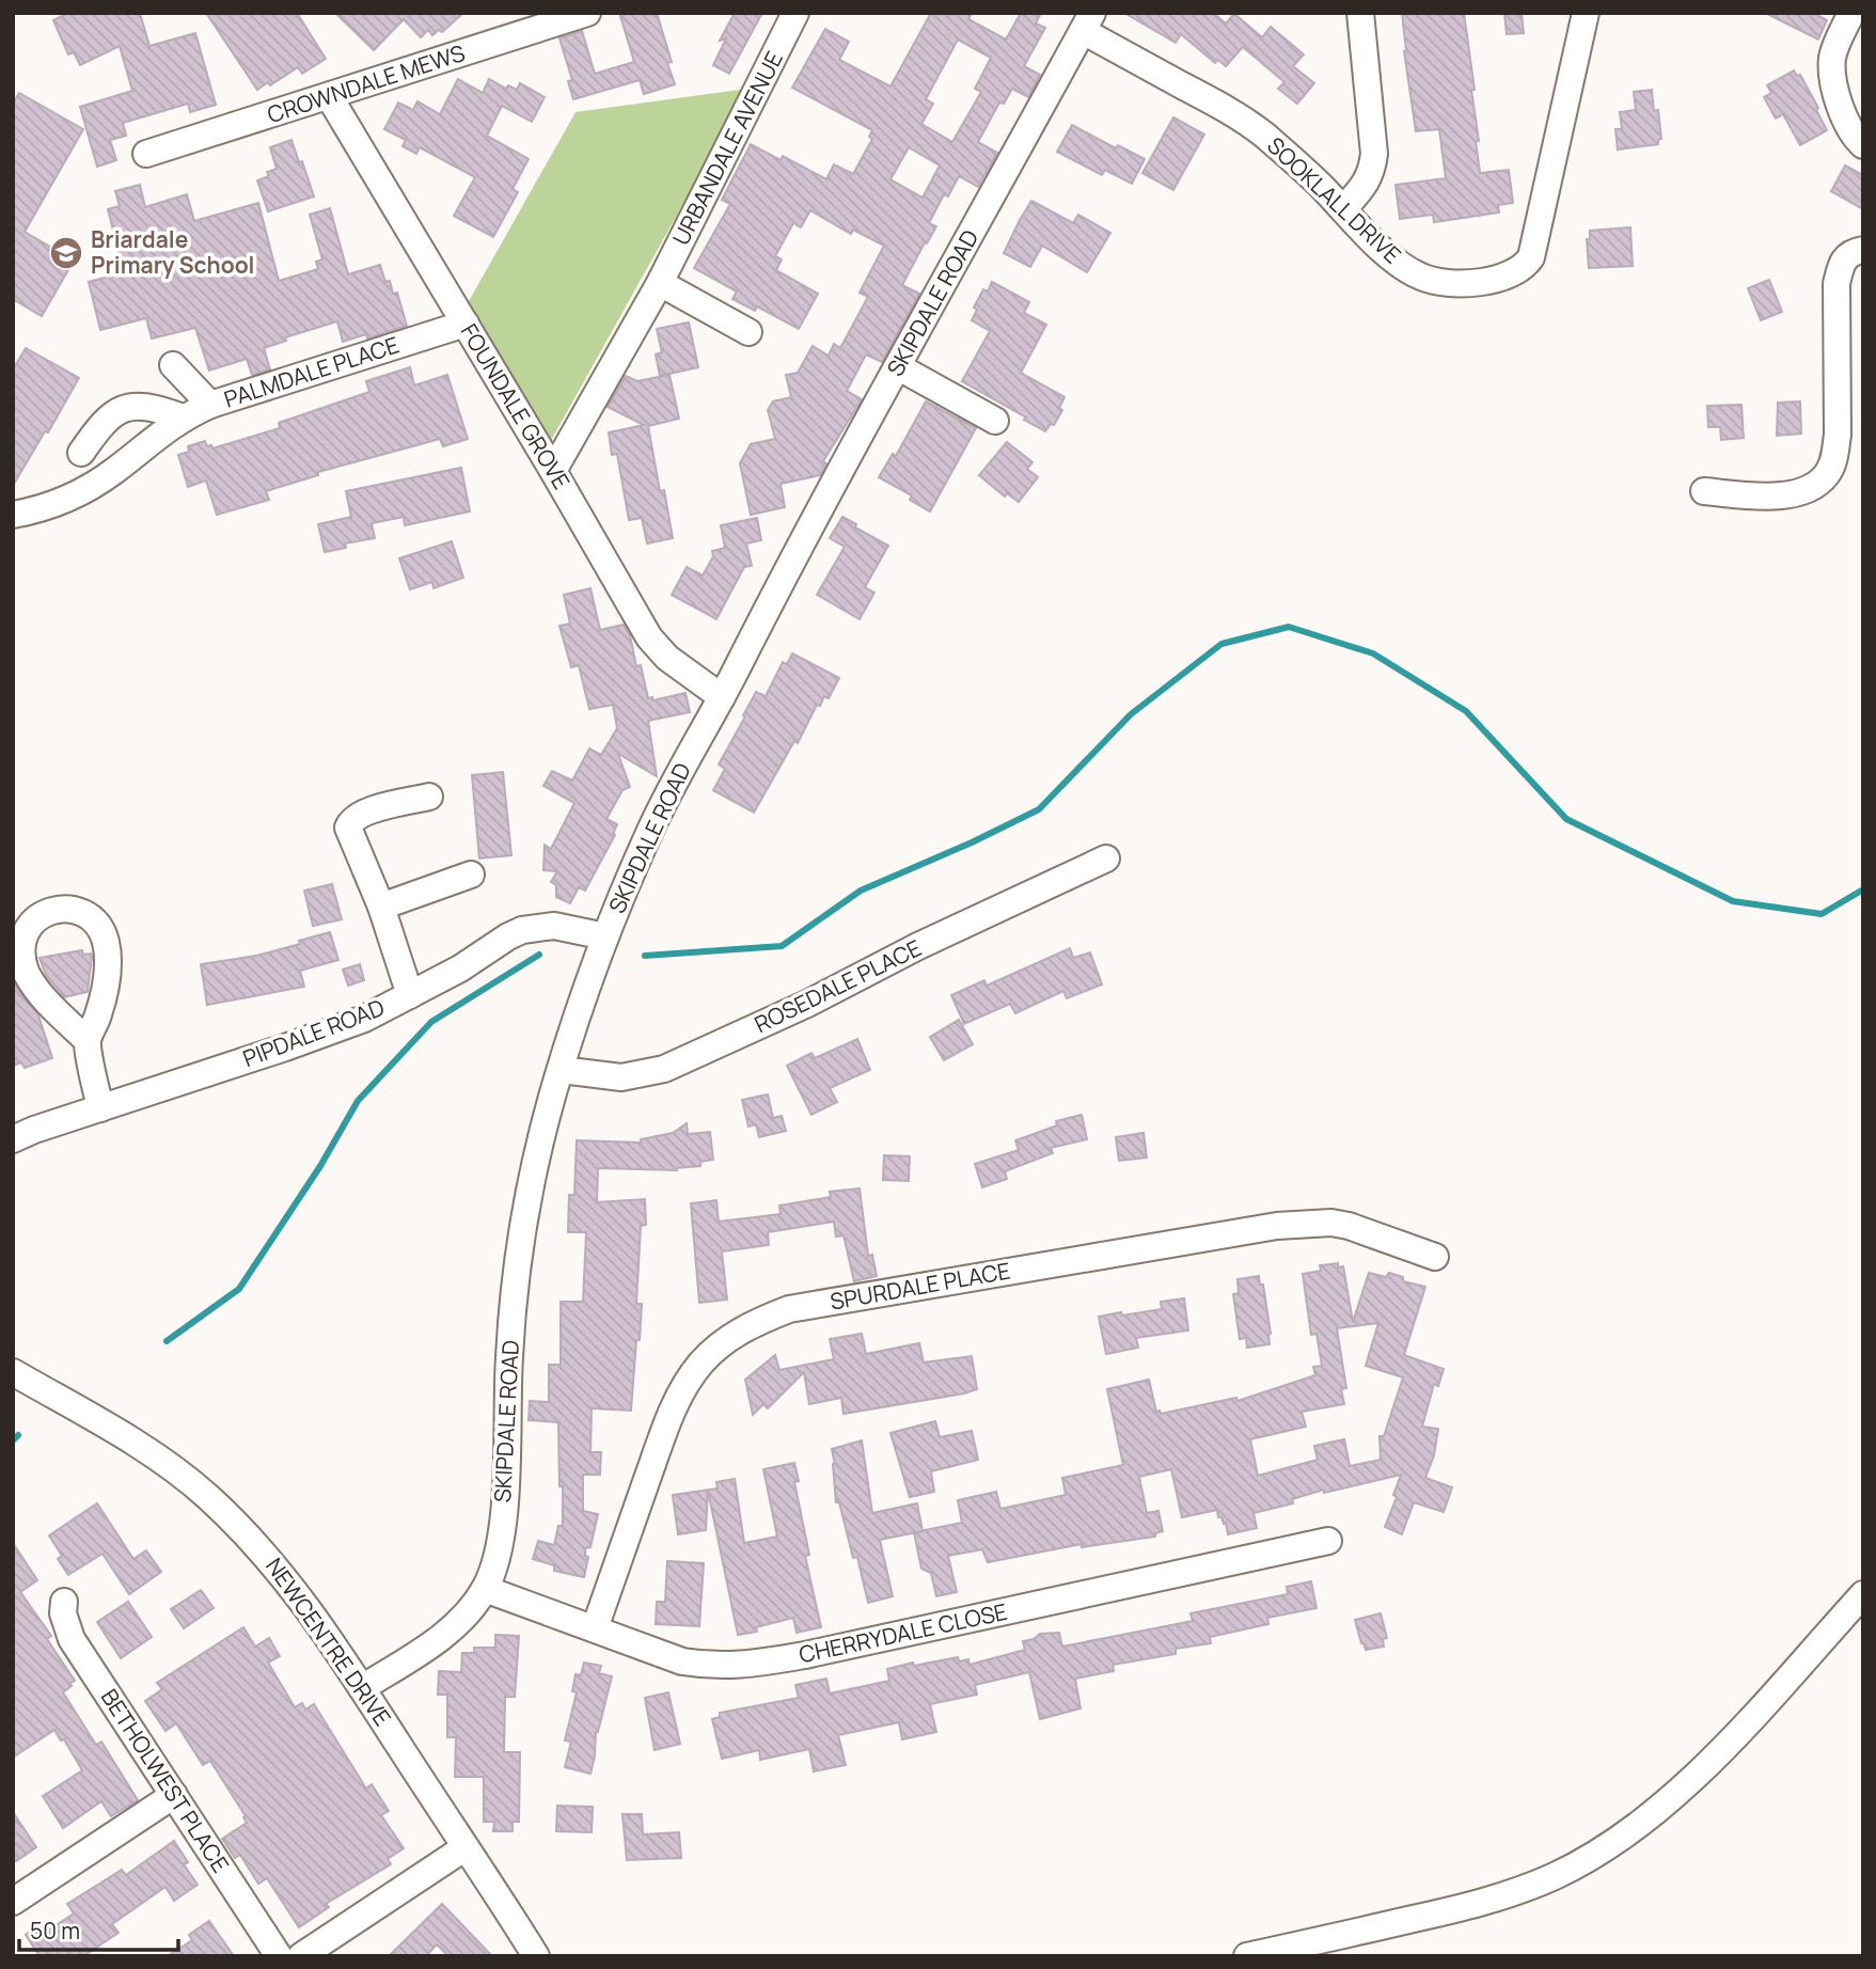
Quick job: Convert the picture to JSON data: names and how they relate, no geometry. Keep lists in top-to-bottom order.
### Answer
{
  "streets": {
    "street": [
      "CROWNDALE MEWS",
      "URBANDALE AVENUE",
      "SOOKLALL DRIVE",
      "SKIPDALE ROAD",
      "PALMDALE PLACE",
      "FOUNDALE GROVE",
      "ROSEDALE PLACE",
      "PIPDALE ROAD",
      "SPURDALE PLACE",
      "CHERRYDALE CLOSE",
      "NEWCENTRE DRIVE",
      "BETHOLWEST PLACE"
    ]
  },
  "crossings": [
    ["CROWNDALE MEWS", "FOUNDALE GROVE"],
    ["URBANDALE AVENUE", "FOUNDALE GROVE"],
    ["SOOKLALL DRIVE", "SKIPDALE ROAD"],
    ["SKIPDALE ROAD", "FOUNDALE GROVE"],
    ["SKIPDALE ROAD", "ROSEDALE PLACE"],
    ["SKIPDALE ROAD", "PIPDALE ROAD"],
    ["SKIPDALE ROAD", "CHERRYDALE CLOSE"],
    ["SKIPDALE ROAD", "NEWCENTRE DRIVE"],
    ["PALMDALE PLACE", "FOUNDALE GROVE"],
    ["SPURDALE PLACE", "CHERRYDALE CLOSE"]
  ],
  "places": {
    "school or university": ["Briardale Primary School"]
  },
  "scale_bar": "50 m"
}
